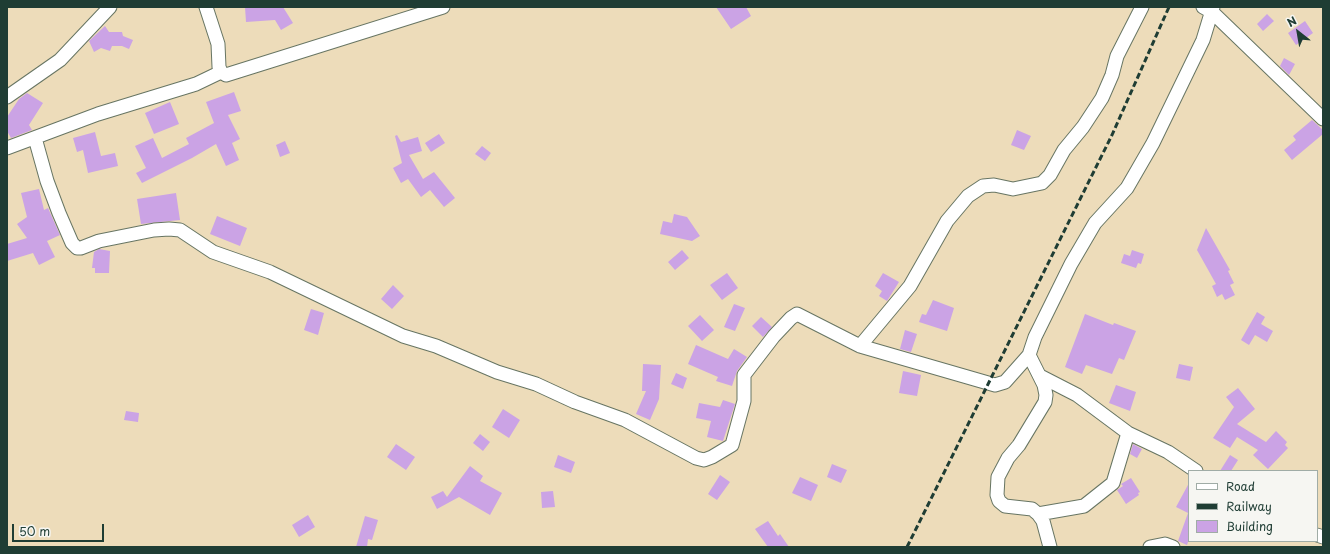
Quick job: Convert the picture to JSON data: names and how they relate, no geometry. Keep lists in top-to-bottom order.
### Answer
{
  "legend": ["Road", "Railway", "Building"],
  "scale_bar": "50 m",
  "north": "top left"
}
